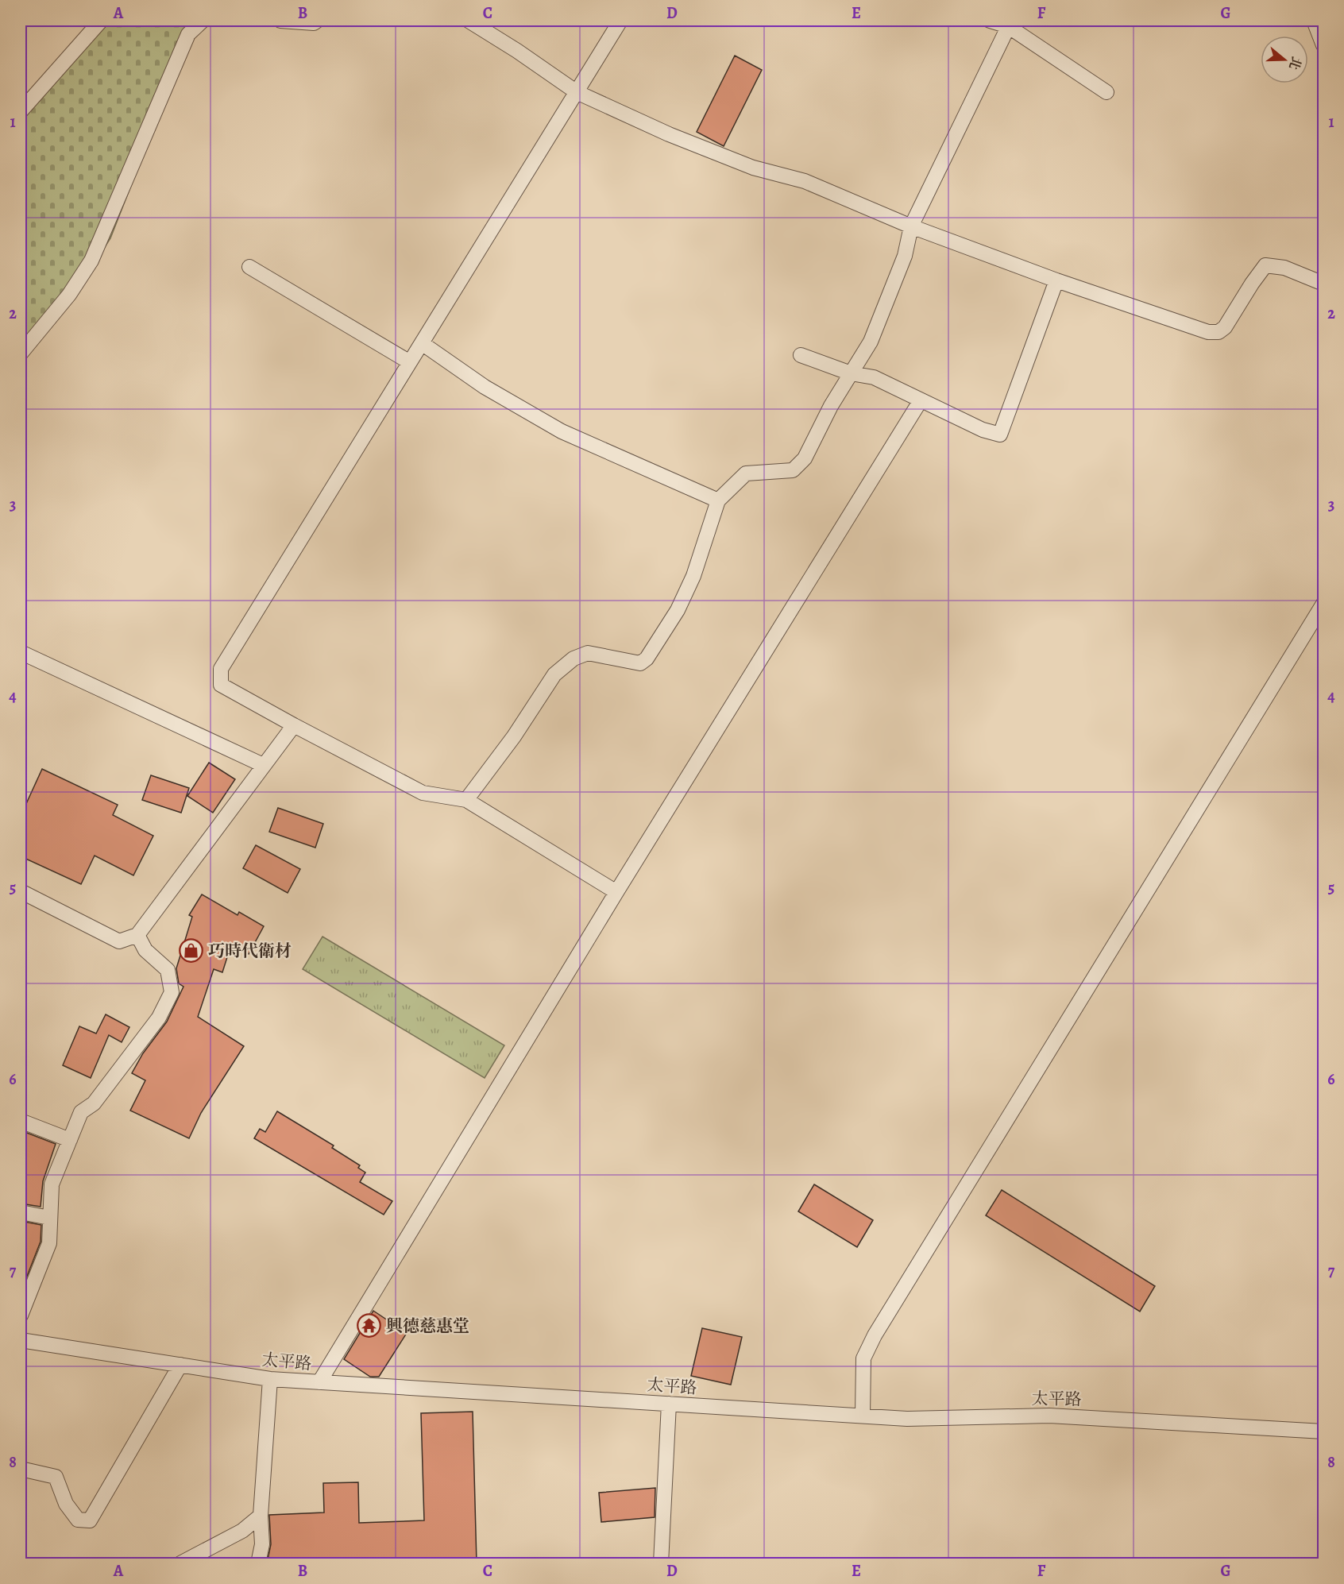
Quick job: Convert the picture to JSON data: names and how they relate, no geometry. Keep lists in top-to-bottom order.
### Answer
{
  "streets": {
    "street": ["太平路"]
  },
  "places": {
    "shop": ["巧時代衛材"],
    "temple": ["興德慈惠堂"]
  },
  "north": "right",
  "grid": {
    "columns": [
      "A",
      "B",
      "C",
      "D",
      "E",
      "F",
      "G"
    ],
    "rows": [
      "1",
      "2",
      "3",
      "4",
      "5",
      "6",
      "7",
      "8"
    ]
  }
}
